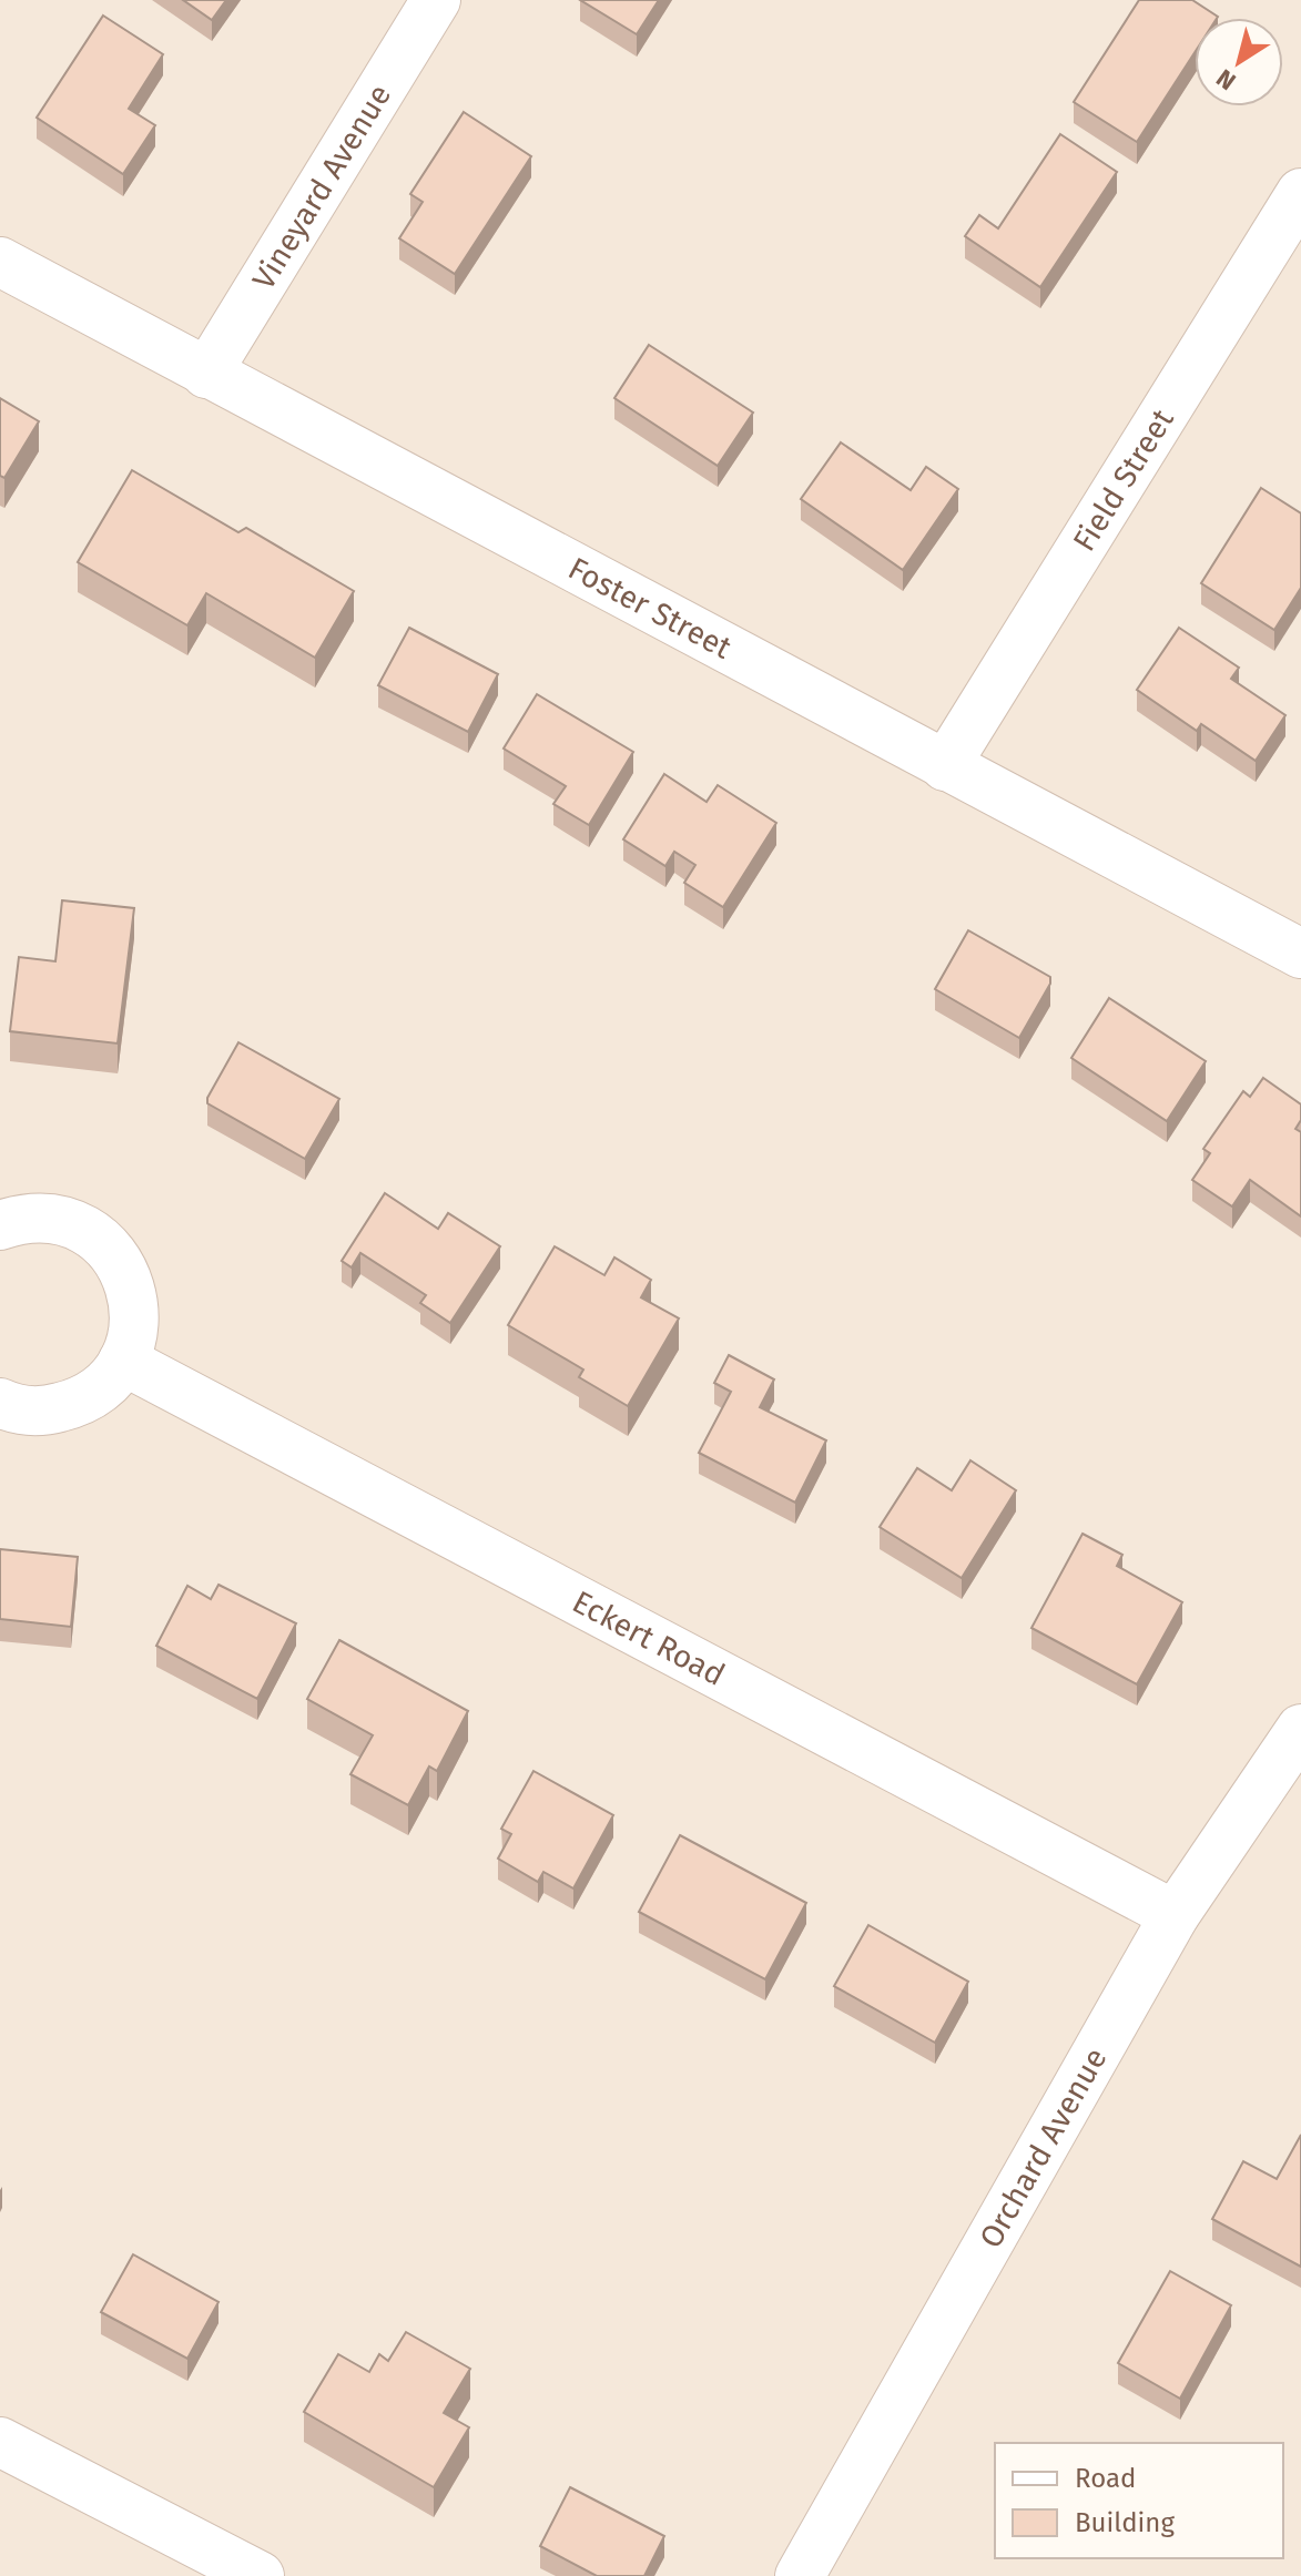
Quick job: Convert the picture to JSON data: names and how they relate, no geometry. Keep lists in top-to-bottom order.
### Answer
{
  "streets": {
    "street": [
      "Vineyard Avenue",
      "Field Street",
      "Foster Street",
      "Eckert Road",
      "Orchard Avenue"
    ]
  },
  "crossings": [
    ["Vineyard Avenue", "Foster Street"],
    ["Field Street", "Foster Street"],
    ["Eckert Road", "Orchard Avenue"]
  ],
  "legend": ["Road", "Building"],
  "north": "bottom left"
}
